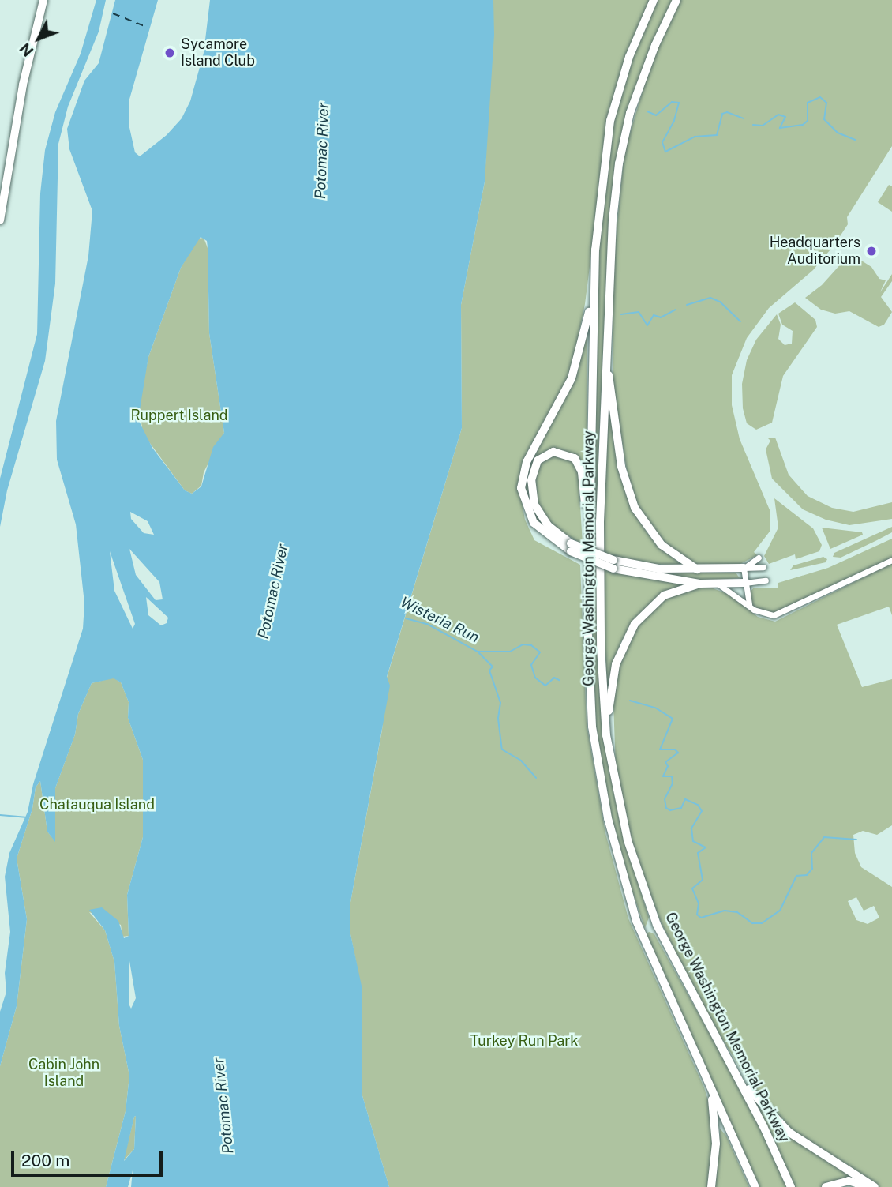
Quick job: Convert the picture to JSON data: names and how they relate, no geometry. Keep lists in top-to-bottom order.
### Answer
{
  "streets": {
    "highway": ["George Washington Memorial Parkway"]
  },
  "water": ["Potomac River", "Wisteria Run"],
  "parks": [
    "Ruppert Island",
    "Chatauqua Island",
    "Turkey Run Park",
    "Cabin John Island"
  ],
  "places": ["Sycamore Island Club", "Headquarters Auditorium"],
  "scale_bar": "200 m",
  "north": "bottom left"
}
